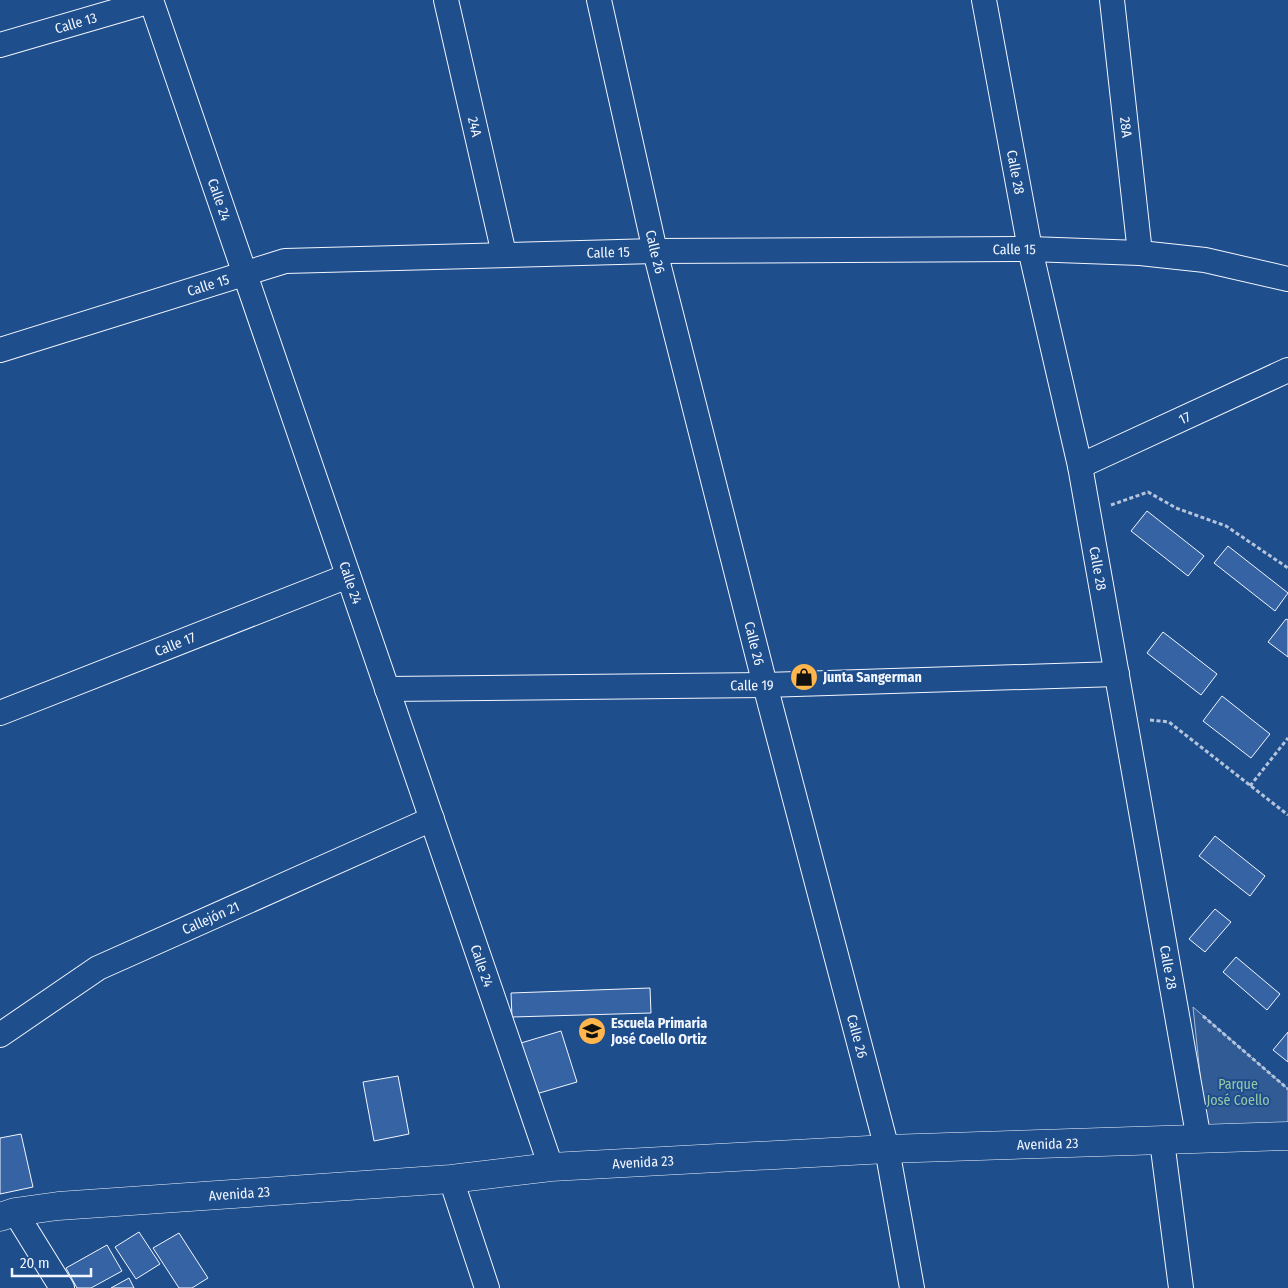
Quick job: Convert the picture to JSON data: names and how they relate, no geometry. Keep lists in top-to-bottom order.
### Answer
{
  "streets": {
    "main road": ["Avenida 23"],
    "street": [
      "Calle 13",
      "28A",
      "24A",
      "Calle 28",
      "Calle 24",
      "Calle 15",
      "Calle 26",
      "17",
      "Calle 17",
      "Calle 19",
      "Callejón 21"
    ]
  },
  "crossings": [
    ["Calle 13", "Calle 24"],
    ["28A", "Calle 15"],
    ["24A", "Calle 15"],
    ["Calle 28", "Calle 15"],
    ["Calle 28", "17"],
    ["Calle 28", "Calle 19"],
    ["Calle 28", "Avenida 23"],
    ["Calle 24", "Calle 15"],
    ["Calle 24", "Calle 17"],
    ["Calle 24", "Calle 19"],
    ["Calle 24", "Callejón 21"],
    ["Calle 24", "Avenida 23"],
    ["Calle 15", "Calle 26"],
    ["Calle 26", "Calle 19"],
    ["Calle 26", "Avenida 23"]
  ],
  "parks": ["Parque José Coello"],
  "places": {
    "shop": ["Junta Sangerman"],
    "school or university": ["Escuela Primaria José Coello Ortiz"]
  },
  "scale_bar": "20 m"
}
